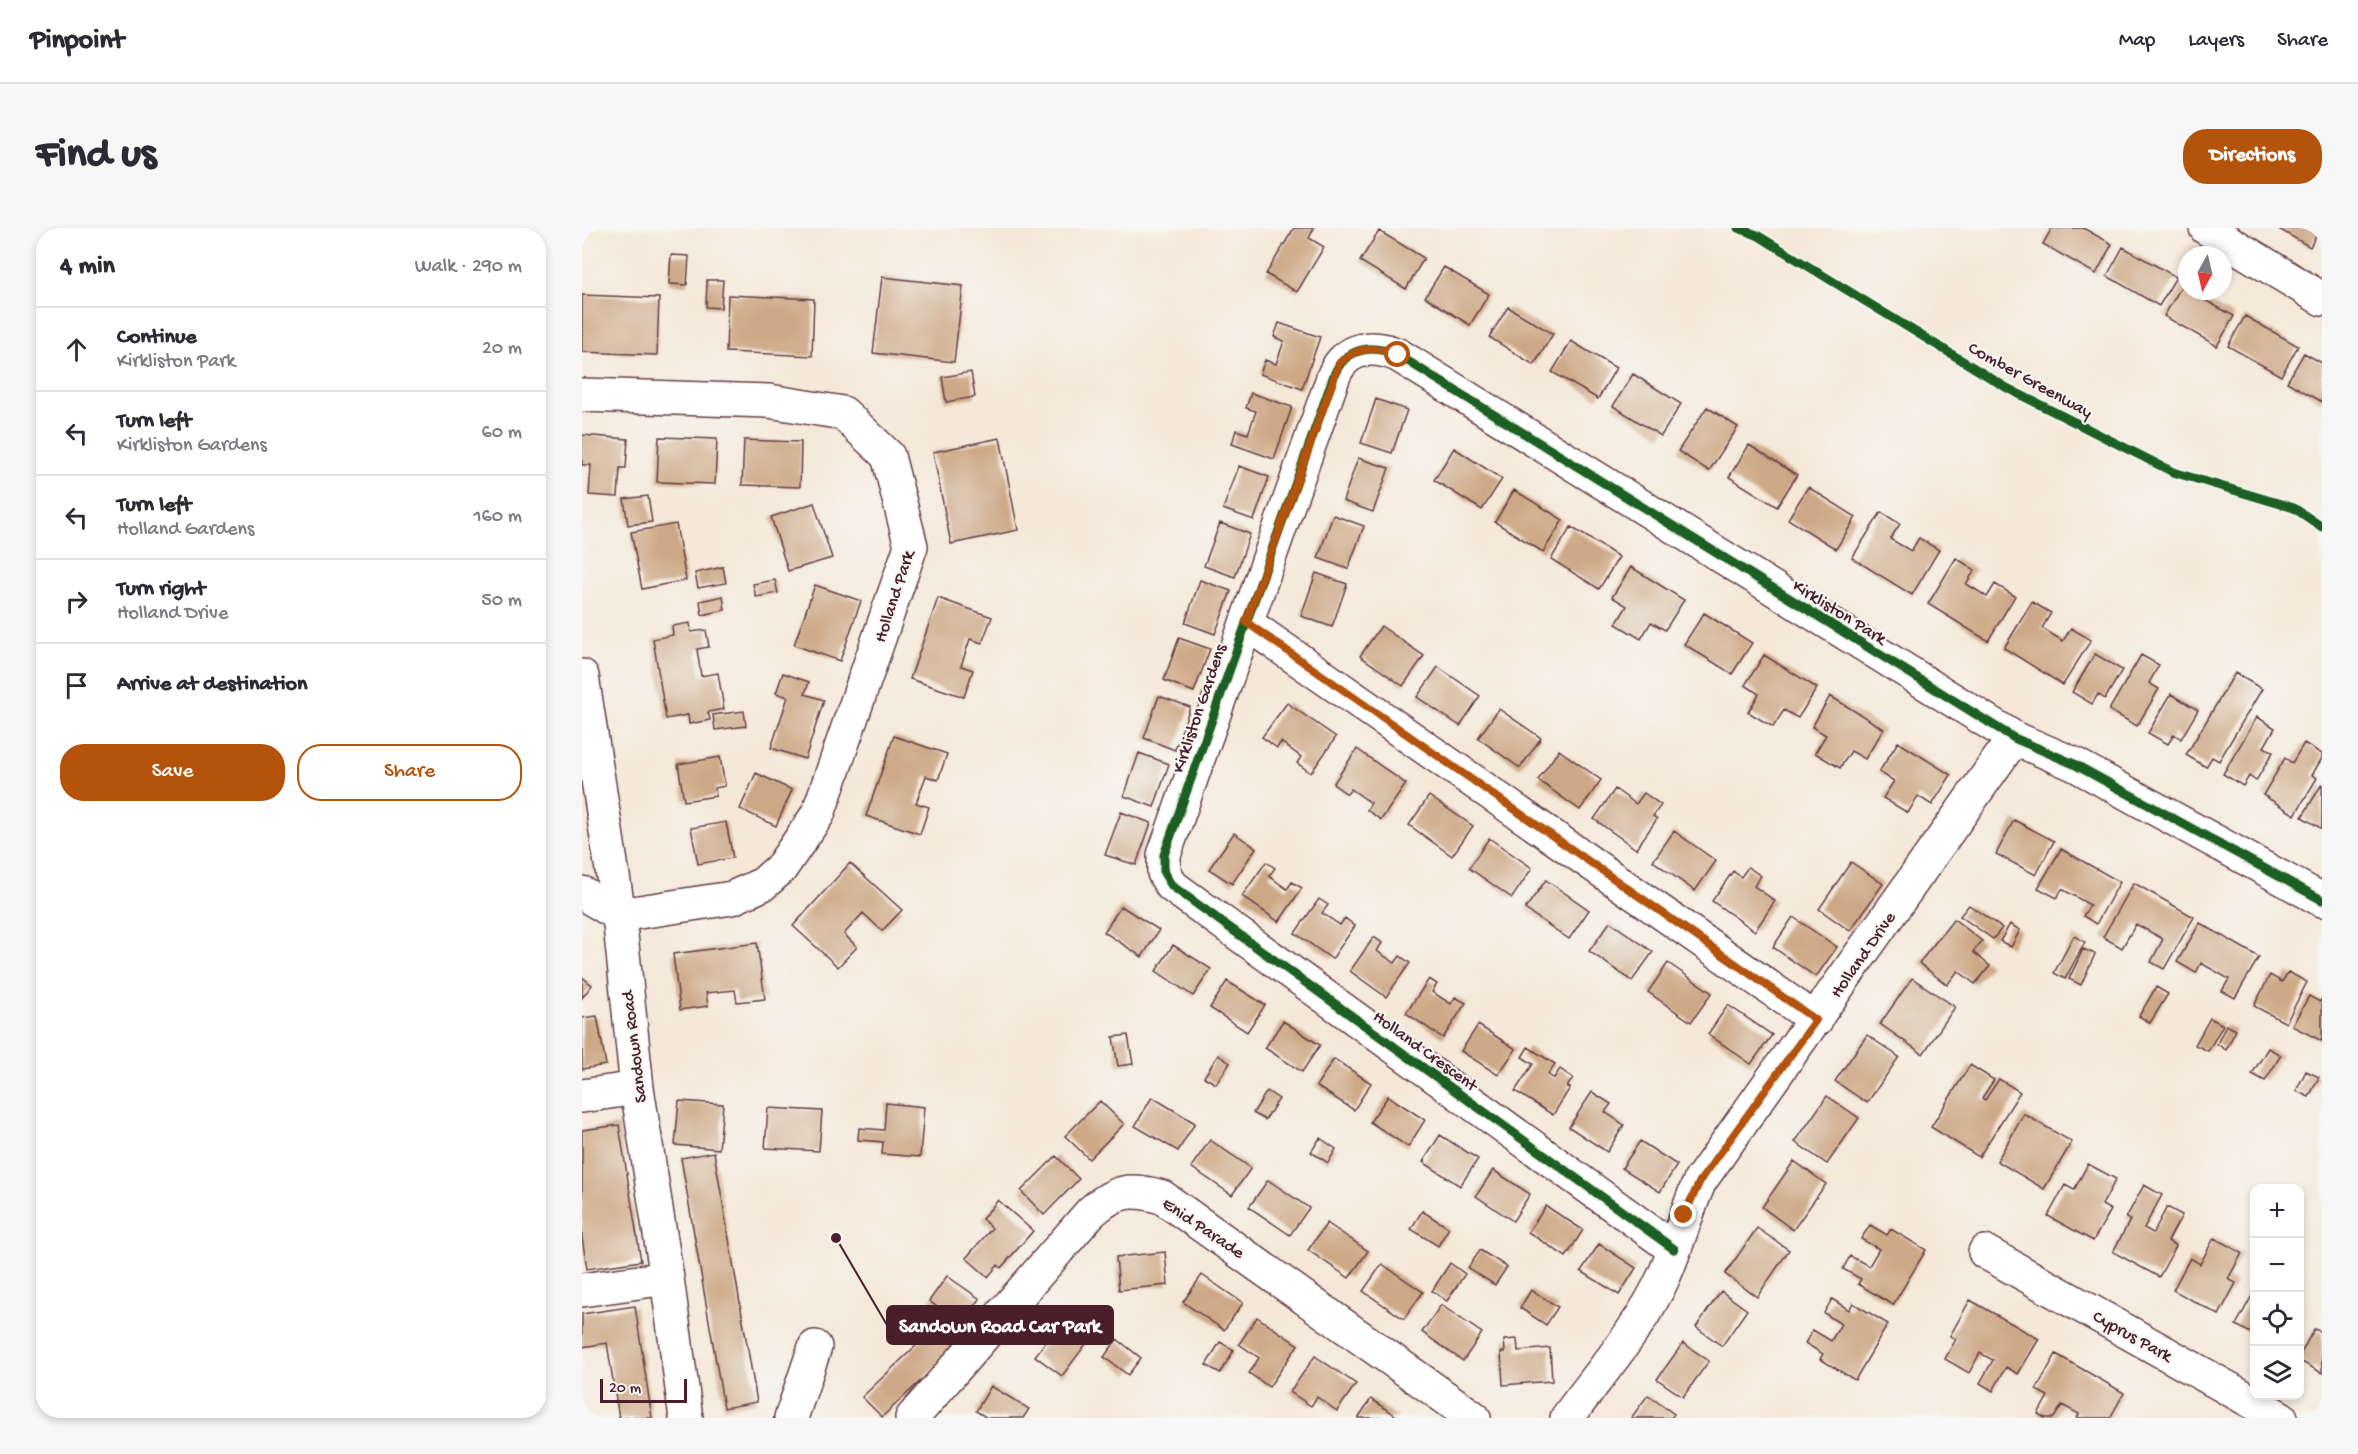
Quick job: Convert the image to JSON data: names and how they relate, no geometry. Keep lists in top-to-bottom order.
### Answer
{
  "streets": {
    "street": [
      "Holland Park",
      "Kirkliston Park",
      "Kirkliston Gardens",
      "Holland Drive",
      "Sandown Road",
      "Holland Crescent",
      "Enid Parade",
      "Cyprus Park"
    ],
    "cycle path": ["Comber Greenway"]
  },
  "crossings": [
    ["Holland Park", "Sandown Road"],
    ["Kirkliston Park", "Kirkliston Gardens"],
    ["Kirkliston Park", "Holland Drive"],
    ["Kirkliston Gardens", "Holland Crescent"],
    ["Holland Drive", "Holland Crescent"]
  ],
  "places": ["Sandown Road Car Park"],
  "scale_bar": "20 m",
  "north": "bottom",
  "page": {
    "header": "Pinpoint",
    "nav": ["Map", "Layers", "Share"],
    "buttons": [
      "Directions",
      ["Save", "Share"]
    ],
    "title": "Find us",
    "heading": ["4 min", "Walk · 290 m"],
    "list": [
      ["Continue", "Kirkliston Park", "20 m"],
      ["Turn left", "Kirkliston Gardens", "60 m"],
      ["Turn left", "Holland Gardens", "160 m"],
      ["Turn right", "Holland Drive", "50 m"],
      "Arrive at destination"
    ],
    "map_buttons": ["+", "−"],
    "scale": "20 m"
  }
}
